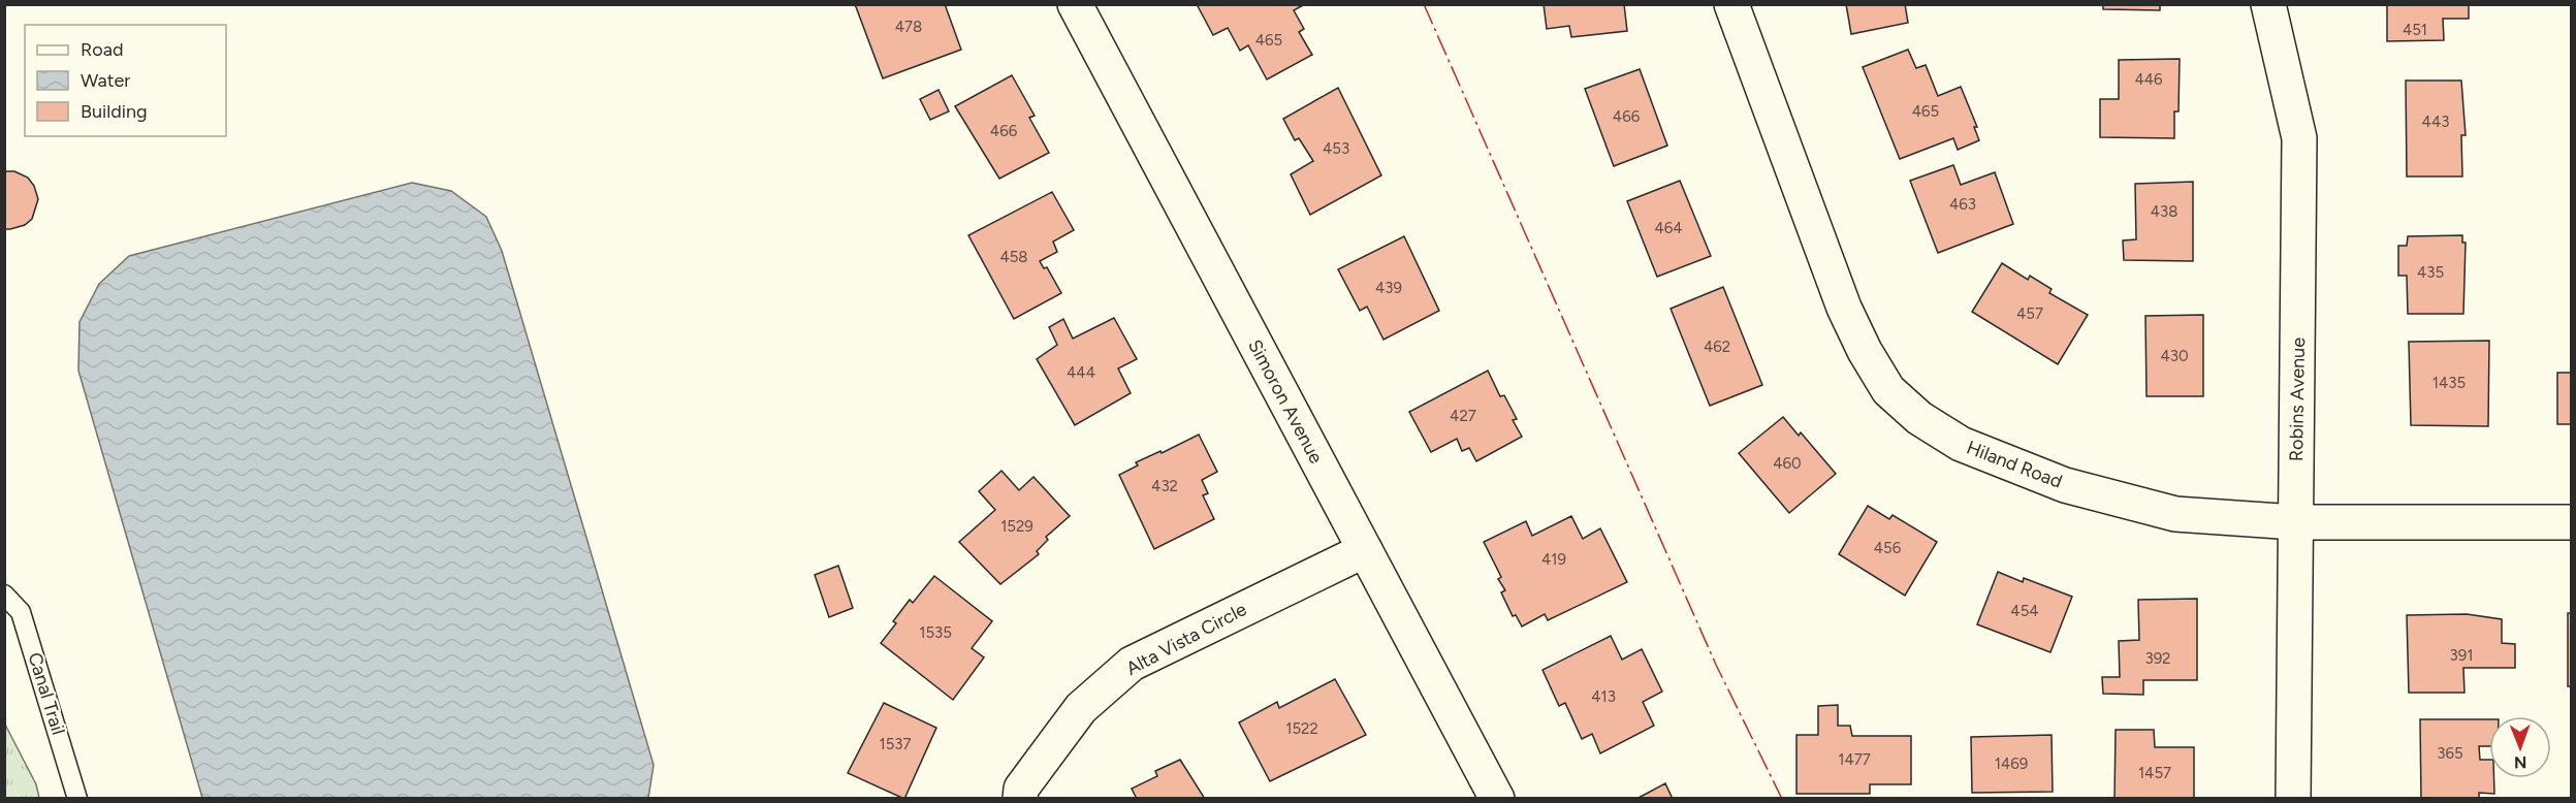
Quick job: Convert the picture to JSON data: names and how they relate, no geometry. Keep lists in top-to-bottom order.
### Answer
{
  "streets": {
    "street": [
      "Robins Avenue",
      "Simoron Avenue",
      "Hiland Road",
      "Alta Vista Circle"
    ],
    "lane": ["Canal Trail"]
  },
  "crossings": [
    ["Robins Avenue", "Hiland Road"],
    ["Simoron Avenue", "Alta Vista Circle"]
  ],
  "house_numbers": [
    "478",
    "451",
    "465",
    "446",
    "465",
    "466",
    "443",
    "466",
    "453",
    "463",
    "438",
    "464",
    "458",
    "435",
    "439",
    "457",
    "462",
    "430",
    "444",
    "1435",
    "427",
    "460",
    "432",
    "1529",
    "456",
    "419",
    "454",
    "1535",
    "391",
    "392",
    "413",
    "1522",
    "1537",
    "365",
    "1477",
    "1469",
    "1457"
  ],
  "legend": ["Road", "Water", "Building"],
  "north": "bottom"
}
